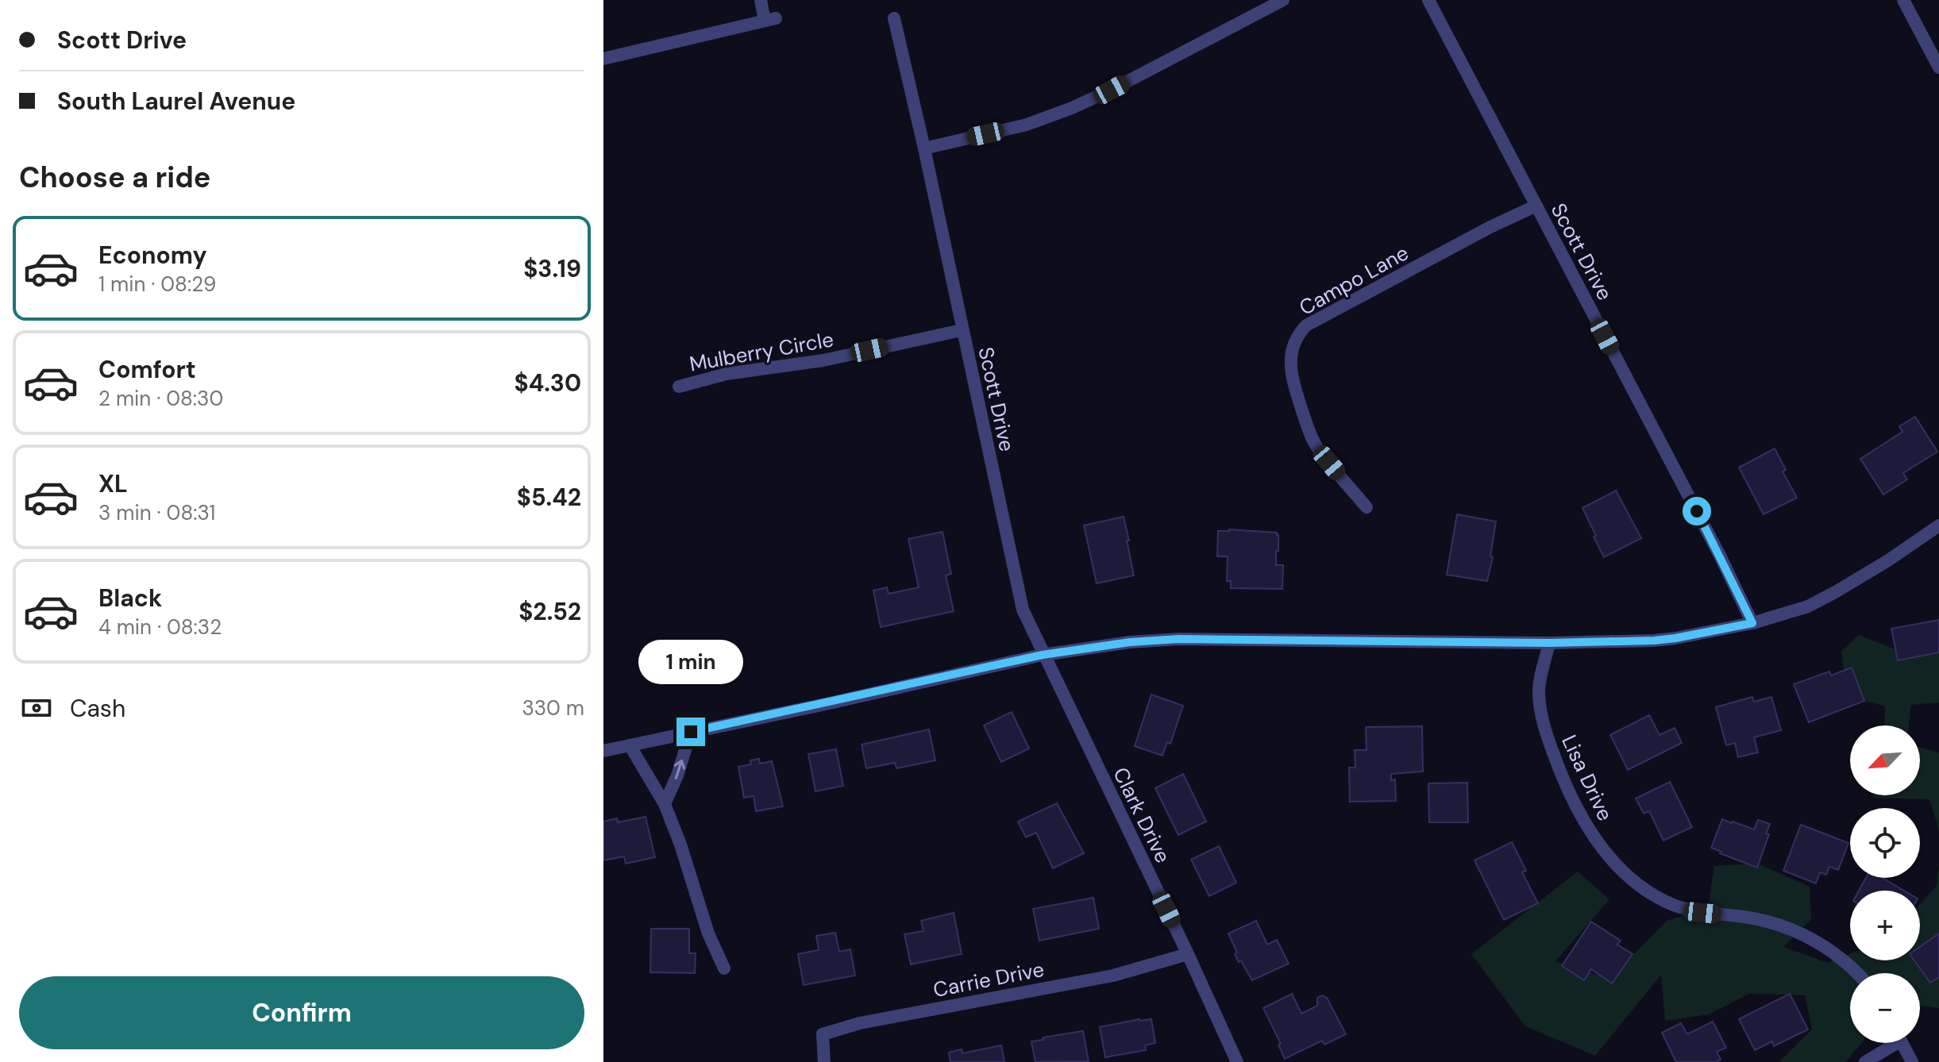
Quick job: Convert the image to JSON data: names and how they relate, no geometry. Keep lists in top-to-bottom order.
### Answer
{
  "streets": {
    "street": [
      "Scott Drive",
      "Campo Lane",
      "Mulberry Circle",
      "Lisa Drive",
      "Clark Drive",
      "Carrie Drive"
    ]
  },
  "crossings": [
    ["Scott Drive", "Campo Lane"],
    ["Scott Drive", "Mulberry Circle"],
    ["Scott Drive", "Clark Drive"],
    ["Clark Drive", "Carrie Drive"]
  ],
  "north": "bottom left",
  "page": {
    "banner": ["Scott Drive", "South Laurel Avenue"],
    "heading": "Choose a ride",
    "list": [
      {
        "name": "Economy",
        "note": "1 min · 08:29",
        "value": "$3.19"
      },
      {
        "name": "Comfort",
        "note": "2 min · 08:30",
        "value": "$4.30"
      },
      {
        "name": "XL",
        "note": "3 min · 08:31",
        "value": "$5.42"
      },
      {
        "name": "Black",
        "note": "4 min · 08:32",
        "value": "$2.52"
      }
    ],
    "bubble": "1 min",
    "pay": ["Cash", "330 m"],
    "map_buttons": ["+", "−"],
    "buttons": "Confirm"
  }
}
